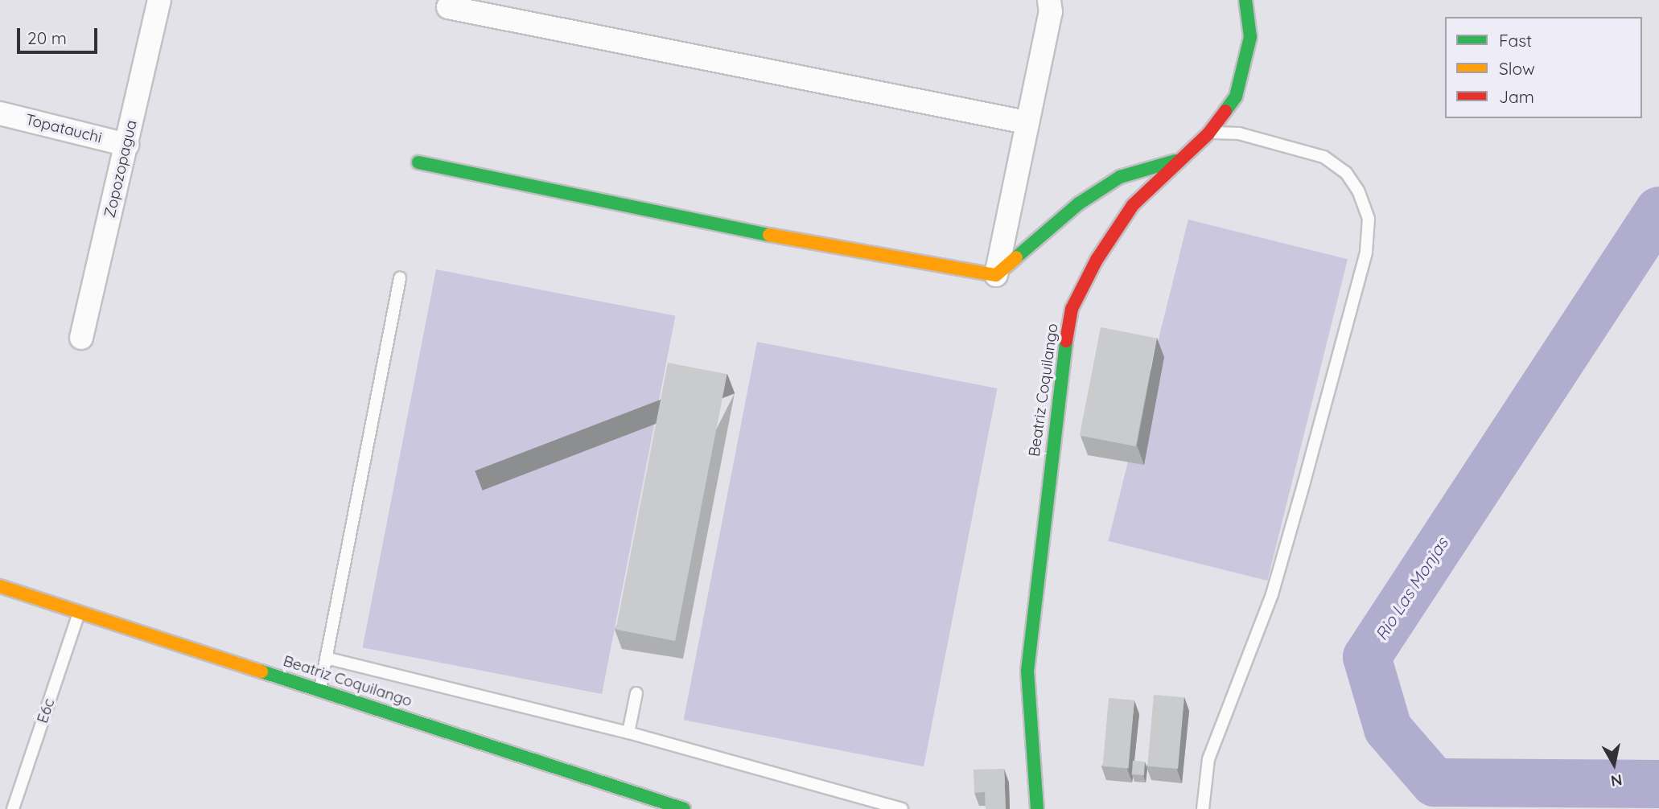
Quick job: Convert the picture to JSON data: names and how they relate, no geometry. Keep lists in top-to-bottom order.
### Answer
{
  "streets": {
    "street": ["Topatauchi", "Zopozopagua", "Beatriz Coquilango"],
    "lane": ["E6c"]
  },
  "crossings": [
    ["Topatauchi", "Zopozopagua"],
    ["Beatriz Coquilango", "E6c"]
  ],
  "water": ["Rio Las Monjas"],
  "legend": ["Fast", "Slow", "Jam"],
  "scale_bar": "20 m",
  "north": "bottom"
}
